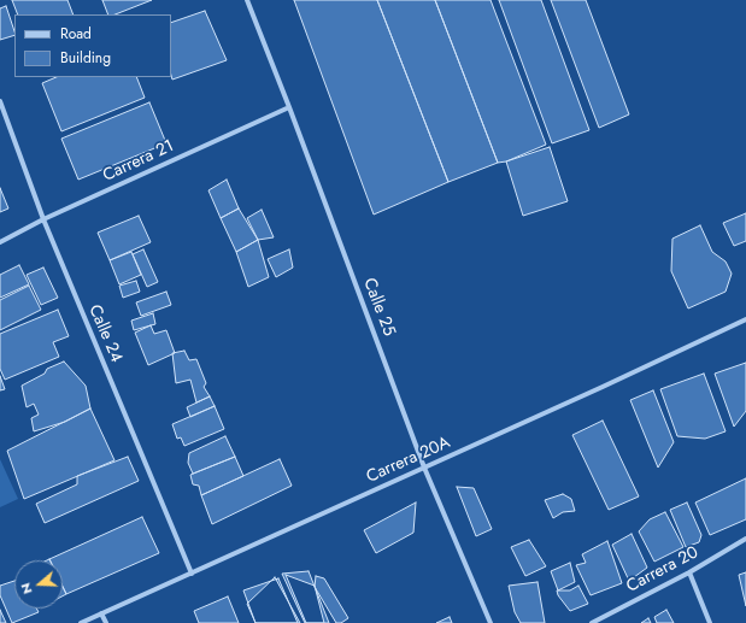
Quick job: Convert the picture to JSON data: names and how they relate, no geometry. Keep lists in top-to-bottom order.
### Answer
{
  "streets": {
    "street": [
      "Carrera 21",
      "Calle 25",
      "Calle 24",
      "Carrera 20A",
      "Carrera 20"
    ]
  },
  "crossings": [
    ["Carrera 21", "Calle 25"],
    ["Carrera 21", "Calle 24"],
    ["Calle 25", "Carrera 20A"],
    ["Calle 24", "Carrera 20A"]
  ],
  "legend": ["Road", "Building"],
  "north": "left"
}
